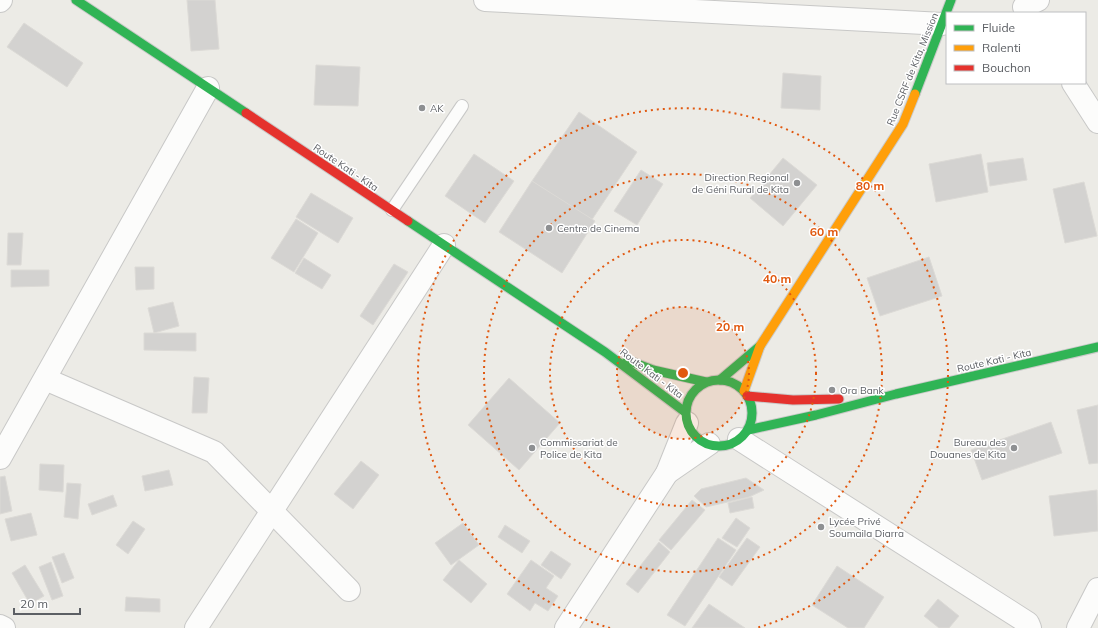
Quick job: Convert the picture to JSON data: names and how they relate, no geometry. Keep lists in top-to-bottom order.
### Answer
{
  "streets": {
    "main road": ["Rue CSRF de Kita, Mission", "Route Kati - Kita"]
  },
  "places": [
    "AK",
    "Direction Regional de Géni Rural de Kita",
    "Centre de Cinema",
    "Ora Bank",
    "Commissariat de Police de Kita",
    "Bureau des Douanes de Kita",
    "Lycée Privé Soumaila Diarra"
  ],
  "legend": ["Fluide", "Ralenti", "Bouchon"],
  "scale_bar": "20 m",
  "rings": [
    "80 m",
    "60 m",
    "40 m",
    "20 m"
  ]
}
